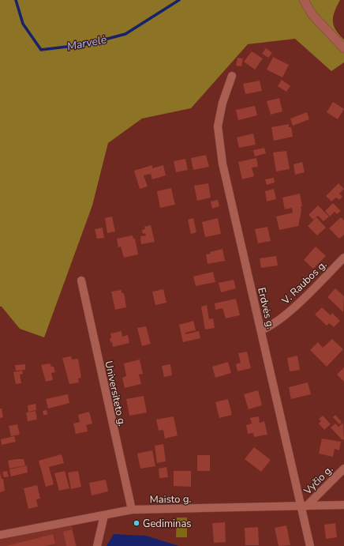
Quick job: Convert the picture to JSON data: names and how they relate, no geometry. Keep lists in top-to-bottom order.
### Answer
{
  "streets": {
    "street": [
      "V. Raubos g.",
      "Erdvės g.",
      "Universiteto g.",
      "Vyčio g.",
      "Maisto g."
    ]
  },
  "crossings": [
    ["V. Raubos g.", "Erdvės g."],
    ["Erdvės g.", "Vyčio g."],
    ["Erdvės g.", "Maisto g."],
    ["Universiteto g.", "Maisto g."],
    ["Vyčio g.", "Maisto g."]
  ],
  "water": ["Marvelė"],
  "places": ["Gediminas"]
}
